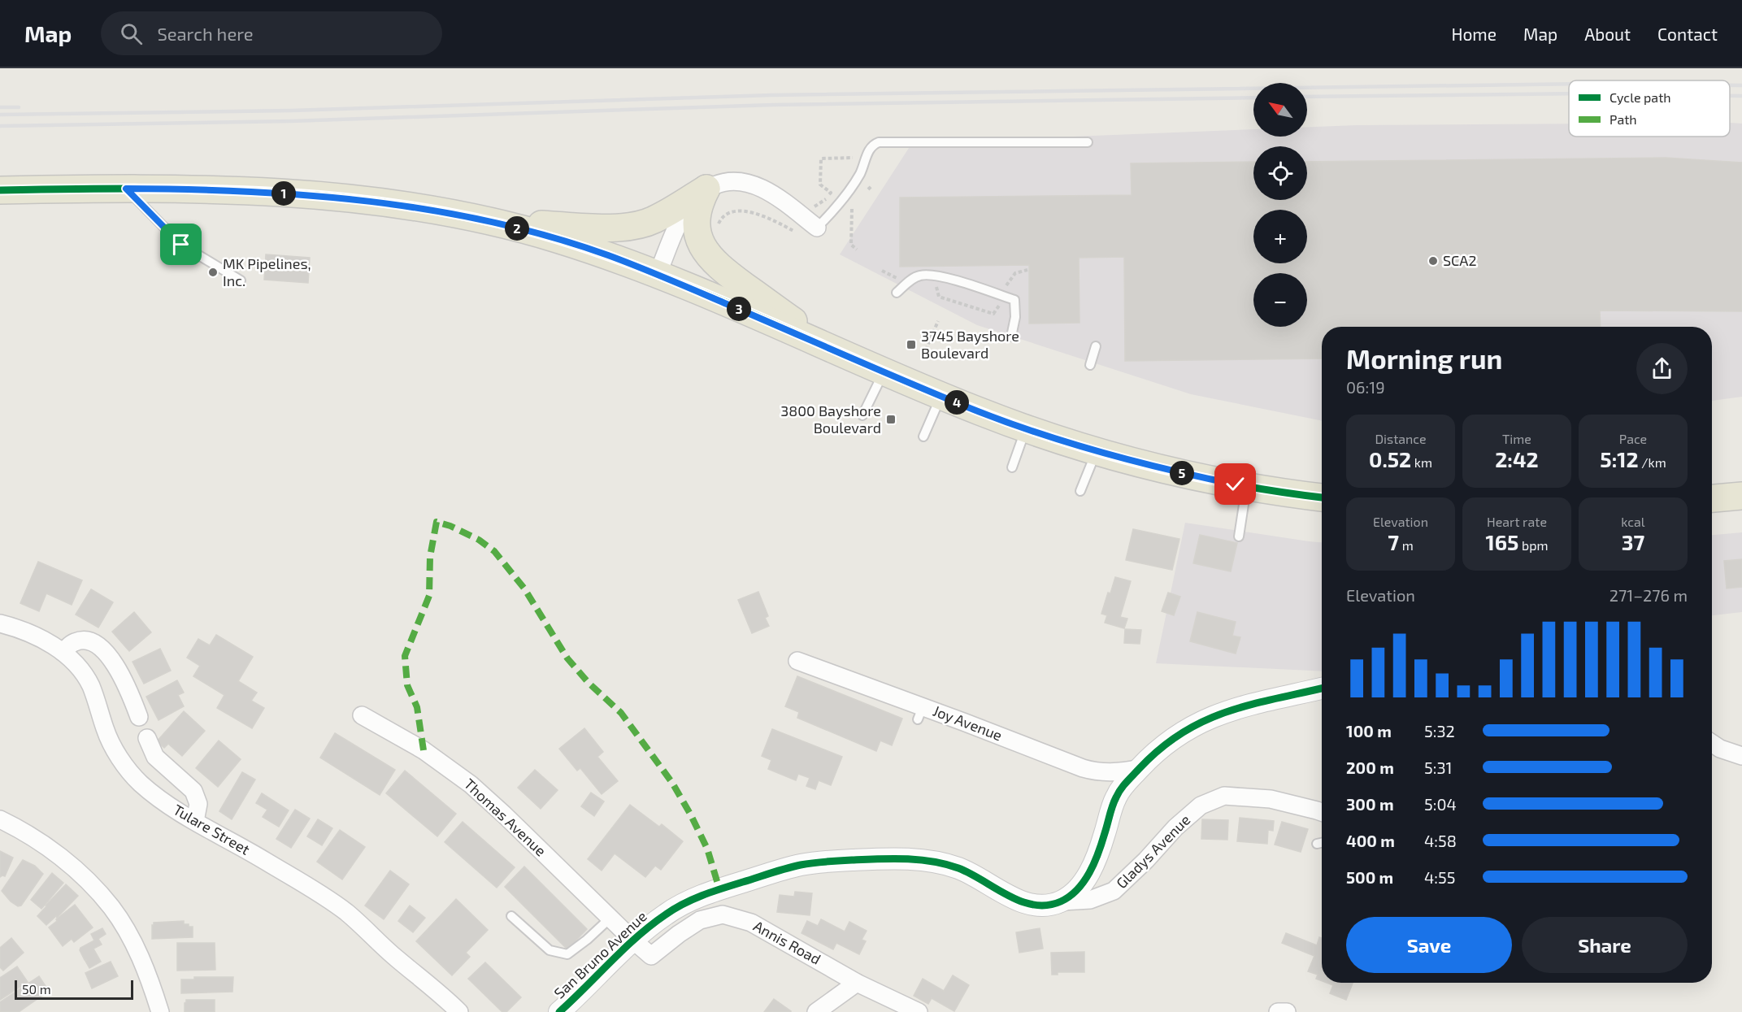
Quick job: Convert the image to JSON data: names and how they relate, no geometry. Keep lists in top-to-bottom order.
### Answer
{
  "streets": {
    "street": [
      "Joy Avenue",
      "Thomas Avenue",
      "Tulare Street",
      "Gladys Avenue",
      "Annis Road",
      "San Bruno Avenue"
    ]
  },
  "crossings": [
    ["Joy Avenue", "San Bruno Avenue"],
    ["Thomas Avenue", "Annis Road"],
    ["Thomas Avenue", "San Bruno Avenue"],
    ["Gladys Avenue", "San Bruno Avenue"],
    ["Annis Road", "San Bruno Avenue"]
  ],
  "places": {
    "other": ["SCA2", "MK Pipelines, Inc."],
    "transit": ["3745 Bayshore Boulevard", "3800 Bayshore Boulevard"]
  },
  "legend": ["Cycle path", "Path"],
  "scale_bar": "50 m",
  "north": "top left",
  "page": {
    "header": "Map",
    "search": "Search here",
    "nav": [
      "Home",
      "Map",
      "About",
      "Contact"
    ],
    "map_buttons": ["+", "−"],
    "pins": [
      "1",
      "2",
      "3",
      "4",
      "5"
    ],
    "heading": ["Morning run", "06:19"],
    "stats": [
      ["Distance", "0.52 km"],
      ["Time", "2:42"],
      ["Pace", "5:12 /km"],
      ["Elevation", "7 m"],
      ["Heart rate", "165 bpm"],
      ["kcal", "37"]
    ],
    "chart": ["Elevation", "271–276 m"],
    "list": [
      {
        "name": "100 m",
        "note": "5:32"
      },
      {
        "name": "200 m",
        "note": "5:31"
      },
      {
        "name": "300 m",
        "note": "5:04"
      },
      {
        "name": "400 m",
        "note": "4:58"
      },
      {
        "name": "500 m",
        "note": "4:55"
      }
    ],
    "buttons": ["Save", "Share"],
    "scale": "50 m"
  }
}
